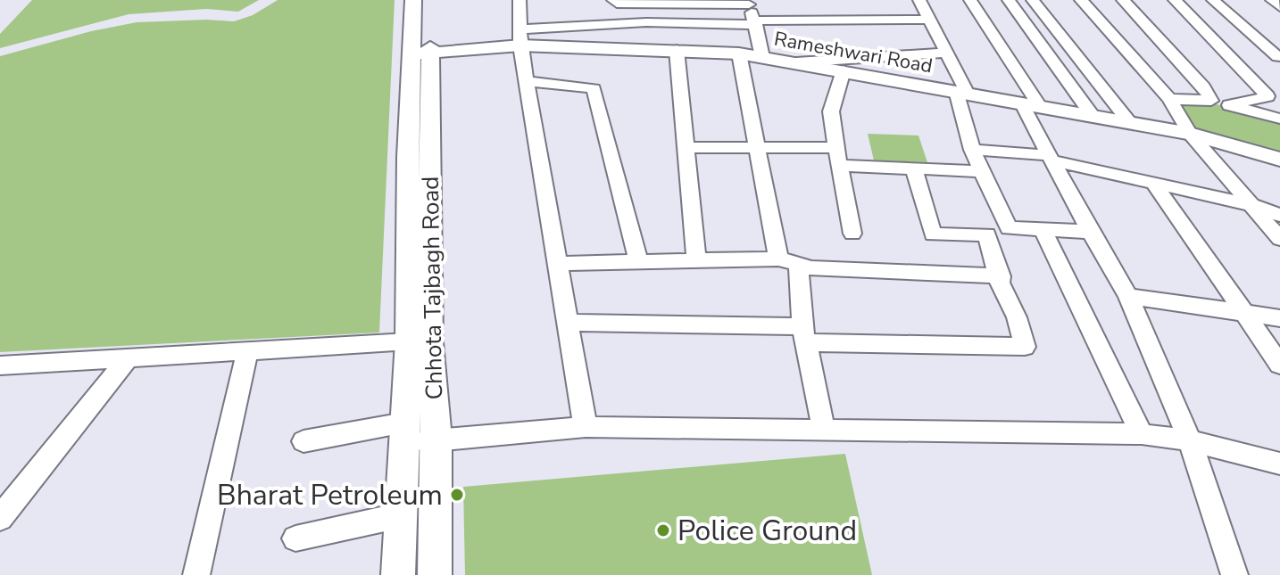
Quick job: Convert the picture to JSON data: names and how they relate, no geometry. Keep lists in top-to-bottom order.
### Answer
{
  "streets": {
    "main road": ["Rameshwari Road", "Chhota Tajbagh Road"]
  },
  "crossings": [
    ["Rameshwari Road", "Chhota Tajbagh Road"]
  ],
  "places": ["Bharat Petroleum", "Police Ground"]
}
